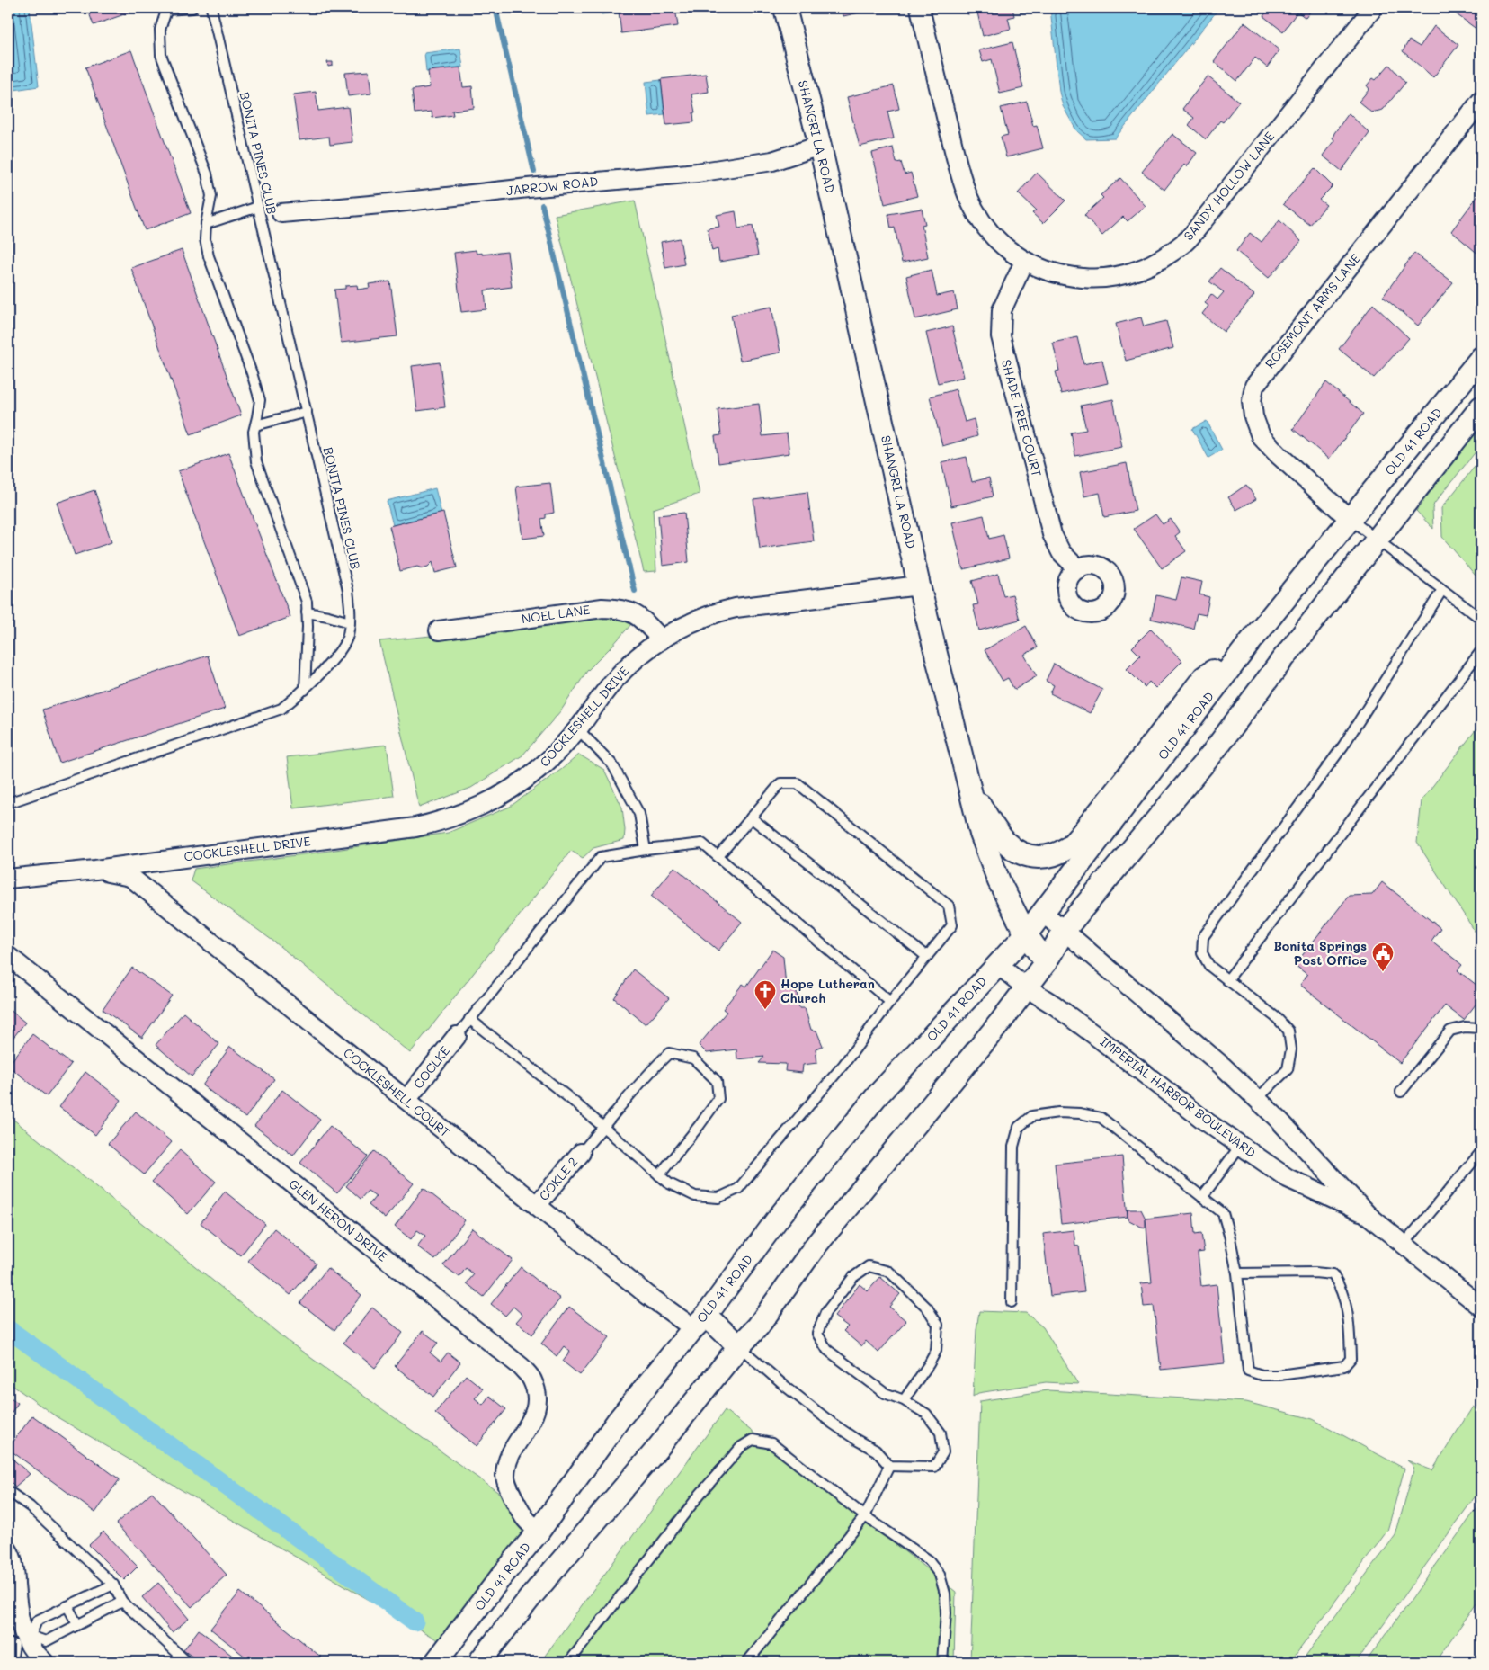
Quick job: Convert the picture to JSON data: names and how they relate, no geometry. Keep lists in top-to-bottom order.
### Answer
{
  "streets": {
    "street": [
      "SHANGRI LA ROAD",
      "JARROW ROAD",
      "SANDY HOLLOW LANE",
      "ROSEMONT ARMS LANE",
      "SHADE TREE COURT",
      "OLD 41 ROAD",
      "NOEL LANE",
      "COCKLESHELL DRIVE",
      "COCLKE",
      "COCKLESHELL COURT",
      "IMPERIAL HARBOR BOULEVARD",
      "COKLE 2",
      "GLEN HERON DRIVE"
    ],
    "lane": ["BONITA PINES CLUB"]
  },
  "crossings": [
    ["SHANGRI LA ROAD", "JARROW ROAD"],
    ["SHANGRI LA ROAD", "OLD 41 ROAD"],
    ["SHANGRI LA ROAD", "COCKLESHELL DRIVE"],
    ["SANDY HOLLOW LANE", "SHADE TREE COURT"],
    ["ROSEMONT ARMS LANE", "OLD 41 ROAD"],
    ["OLD 41 ROAD", "COCKLESHELL COURT"],
    ["OLD 41 ROAD", "IMPERIAL HARBOR BOULEVARD"],
    ["OLD 41 ROAD", "GLEN HERON DRIVE"],
    ["NOEL LANE", "COCKLESHELL DRIVE"],
    ["COCKLESHELL DRIVE", "COCKLESHELL COURT"],
    ["COCLKE", "COCKLESHELL COURT"],
    ["COCKLESHELL COURT", "COKLE 2"]
  ],
  "places": {
    "public building": ["Bonita Springs Post Office"],
    "church": ["Hope Lutheran Church"]
  }
}
